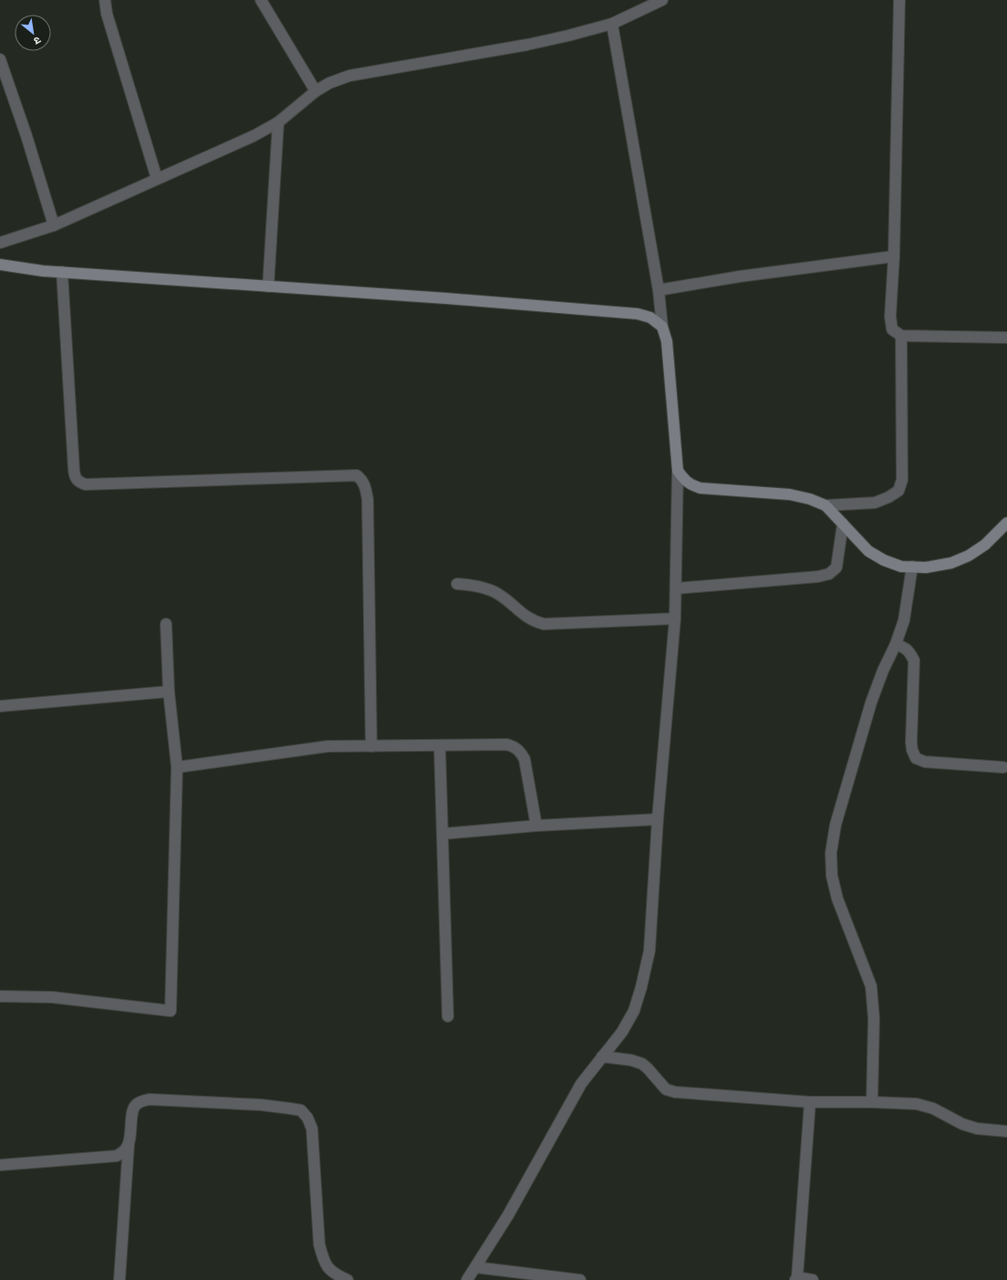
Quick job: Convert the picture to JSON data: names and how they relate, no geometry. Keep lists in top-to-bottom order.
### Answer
{
  "north": "bottom right"
}
